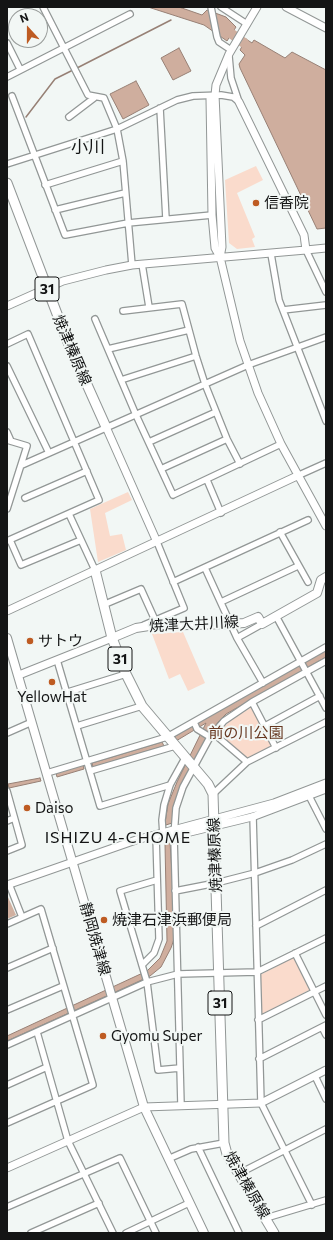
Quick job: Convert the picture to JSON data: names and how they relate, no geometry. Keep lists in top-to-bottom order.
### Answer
{
  "streets": {
    "main road": [
      "31",
      "焼津榛原線",
      "焼津大井川線",
      "静岡焼津線"
    ]
  },
  "crossings": [
    ["焼津榛原線", "焼津大井川線"]
  ],
  "districts": ["小川", "ISHIZU 4-CHOME"],
  "parks": ["前の川公園"],
  "places": [
    "信香院",
    "サトウ",
    "YellowHat",
    "Daiso",
    "焼津石津浜郵便局",
    "Gyomu Super"
  ],
  "north": "top"
}
